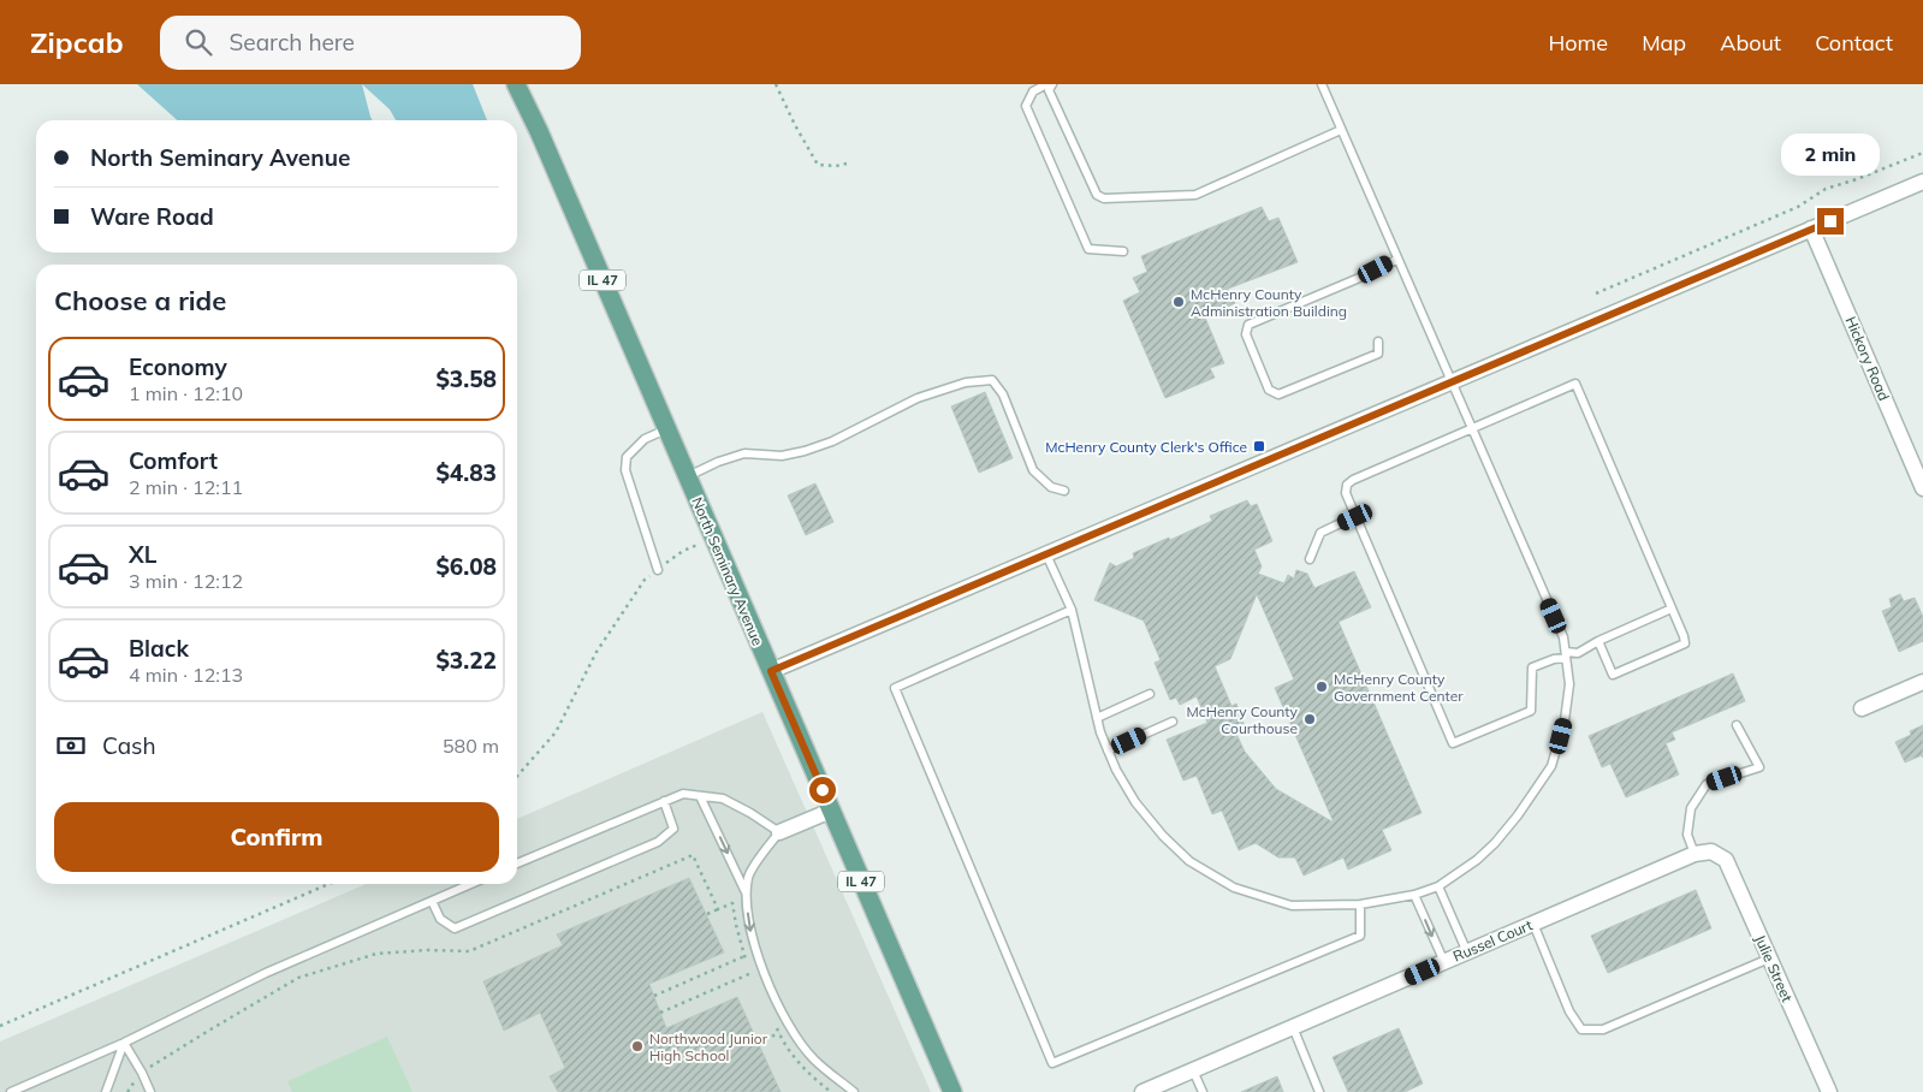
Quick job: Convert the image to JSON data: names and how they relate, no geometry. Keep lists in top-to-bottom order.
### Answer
{
  "streets": {
    "main road": ["IL 47", "North Seminary Avenue"],
    "street": ["Hickory Road", "Russel Court", "Julie Street"]
  },
  "crossings": [
    ["Russel Court", "Julie Street"]
  ],
  "places": {
    "other": [
      "McHenry County Administration Building",
      "McHenry County Government Center",
      "McHenry County Courthouse",
      "Northwood Junior High School"
    ],
    "transit": ["McHenry County Clerk's Office"]
  },
  "page": {
    "header": "Zipcab",
    "search": "Search here",
    "nav": [
      "Home",
      "Map",
      "About",
      "Contact"
    ],
    "banner": ["North Seminary Avenue", "Ware Road"],
    "bubble": "2 min",
    "heading": "Choose a ride",
    "list": [
      {
        "name": "Economy",
        "note": "1 min · 12:10",
        "value": "$3.58"
      },
      {
        "name": "Comfort",
        "note": "2 min · 12:11",
        "value": "$4.83"
      },
      {
        "name": "XL",
        "note": "3 min · 12:12",
        "value": "$6.08"
      },
      {
        "name": "Black",
        "note": "4 min · 12:13",
        "value": "$3.22"
      }
    ],
    "pay": ["Cash", "580 m"],
    "buttons": "Confirm"
  }
}
